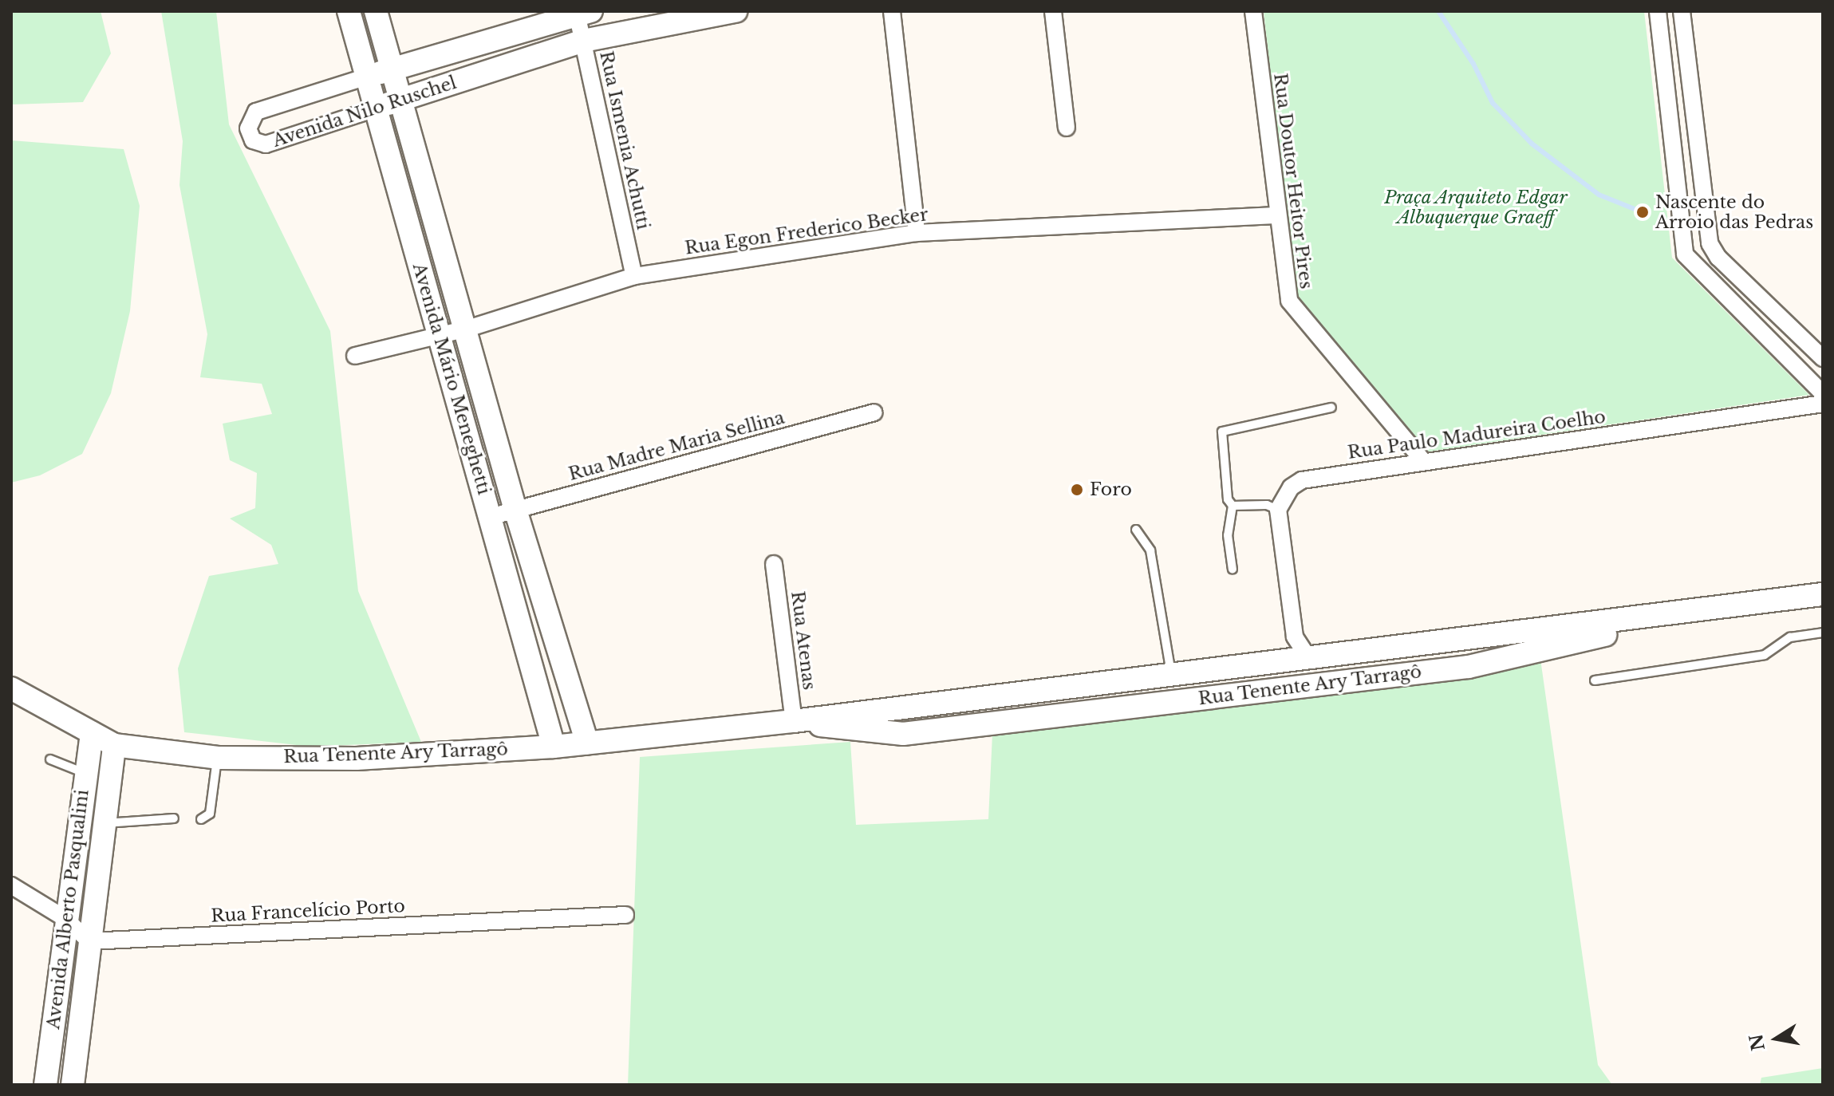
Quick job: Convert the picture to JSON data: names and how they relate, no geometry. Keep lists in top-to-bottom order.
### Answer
{
  "streets": {
    "main road": [
      "Avenida Nilo Ruschel",
      "Avenida Mário Meneghetti",
      "Rua Tenente Ary Tarragô",
      "Avenida Alberto Pasqualini"
    ],
    "street": [
      "Rua Ismenia Achutti",
      "Rua Doutor Heitor Pires",
      "Rua Egon Frederico Becker",
      "Rua Paulo Madureira Coelho",
      "Rua Madre Maria Sellina",
      "Rua Atenas",
      "Rua Francelício Porto"
    ]
  },
  "crossings": [
    ["Avenida Nilo Ruschel", "Rua Ismenia Achutti"],
    ["Avenida Nilo Ruschel", "Avenida Mário Meneghetti"],
    ["Rua Ismenia Achutti", "Rua Egon Frederico Becker"],
    ["Rua Doutor Heitor Pires", "Rua Egon Frederico Becker"],
    ["Rua Doutor Heitor Pires", "Rua Paulo Madureira Coelho"],
    ["Rua Egon Frederico Becker", "Avenida Mário Meneghetti"],
    ["Avenida Mário Meneghetti", "Rua Madre Maria Sellina"],
    ["Avenida Mário Meneghetti", "Rua Tenente Ary Tarragô"],
    ["Rua Atenas", "Rua Tenente Ary Tarragô"],
    ["Rua Tenente Ary Tarragô", "Avenida Alberto Pasqualini"],
    ["Avenida Alberto Pasqualini", "Rua Francelício Porto"]
  ],
  "parks": ["Praça Arquiteto Edgar Albuquerque Graeff"],
  "places": ["Nascente do Arroio das Pedras", "Foro"],
  "north": "left"
}
